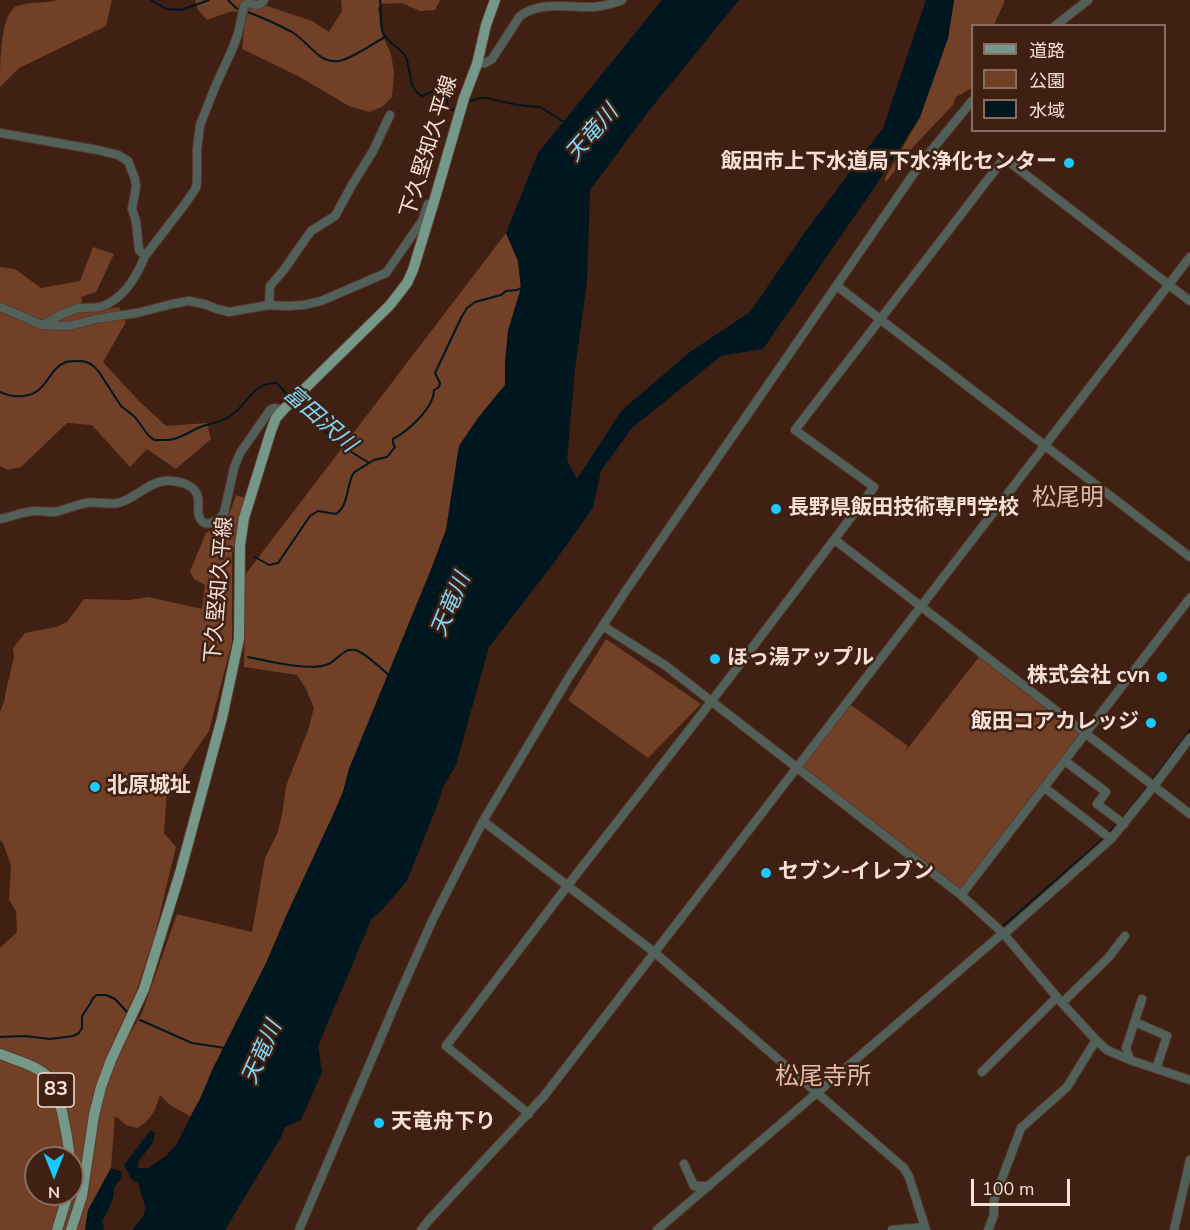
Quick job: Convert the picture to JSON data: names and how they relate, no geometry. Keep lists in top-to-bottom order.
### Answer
{
  "streets": {
    "main road": ["下久堅知久平線", "83"]
  },
  "districts": ["松尾明", "松尾寺所"],
  "water": ["天竜川", "富田沢川"],
  "places": [
    "飯田市上下水道局下水浄化センター",
    "長野県飯田技術専門学校",
    "ほっ湯アップル",
    "株式会社 cvn",
    "飯田コアカレッジ",
    "北原城址",
    "セブン-イレブン",
    "天竜舟下り"
  ],
  "legend": ["道路", "公園", "水域"],
  "scale_bar": "100 m",
  "north": "bottom"
}
